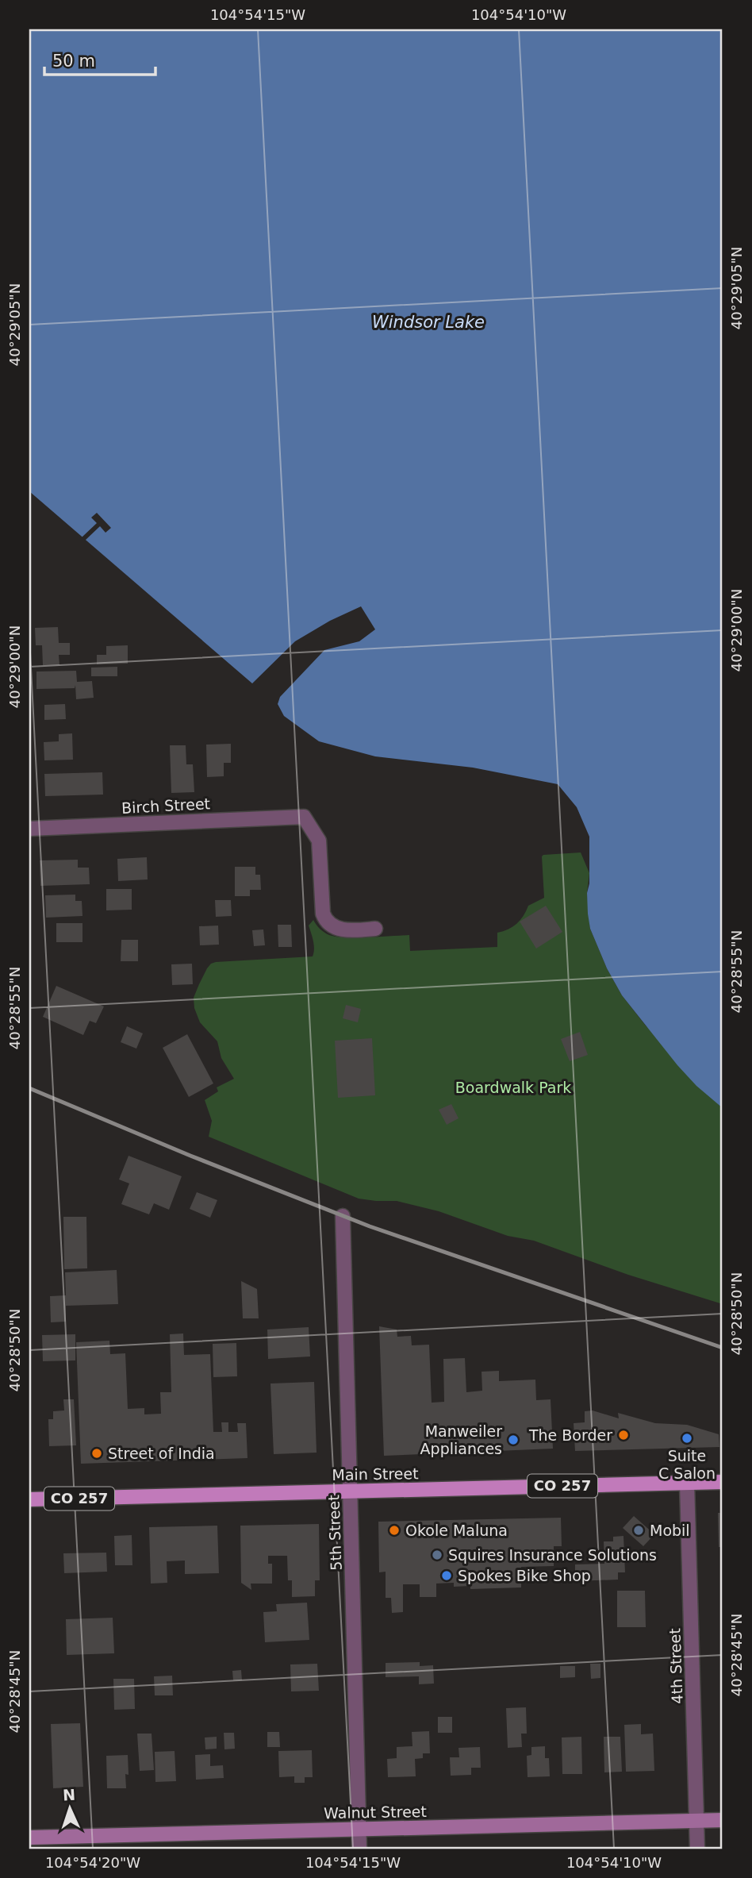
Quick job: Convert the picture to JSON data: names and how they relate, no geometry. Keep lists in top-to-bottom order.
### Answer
{
  "streets": {
    "main road": ["Main Street", "CO 257"],
    "street": [
      "Birch Street",
      "5th Street",
      "4th Street",
      "Walnut Street"
    ]
  },
  "crossings": [
    ["Main Street", "5th Street"],
    ["Main Street", "4th Street"],
    ["5th Street", "Walnut Street"],
    ["4th Street", "Walnut Street"]
  ],
  "water": ["Windsor Lake"],
  "parks": ["Boardwalk Park"],
  "places": [
    "The Border",
    "Suite C Salon",
    "Manweiler Appliances",
    "Street of India",
    "Okole Maluna",
    "Mobil",
    "Squires Insurance Solutions",
    "Spokes Bike Shop"
  ],
  "scale_bar": "50 m",
  "north": "top",
  "coordinates": [
    "104°54'15\"W",
    "104°54'10\"W",
    "40°29'05\"N",
    "40°29'00\"N",
    "40°28'55\"N",
    "40°28'50\"N",
    "40°28'45\"N",
    "104°54'20\"W"
  ]
}
